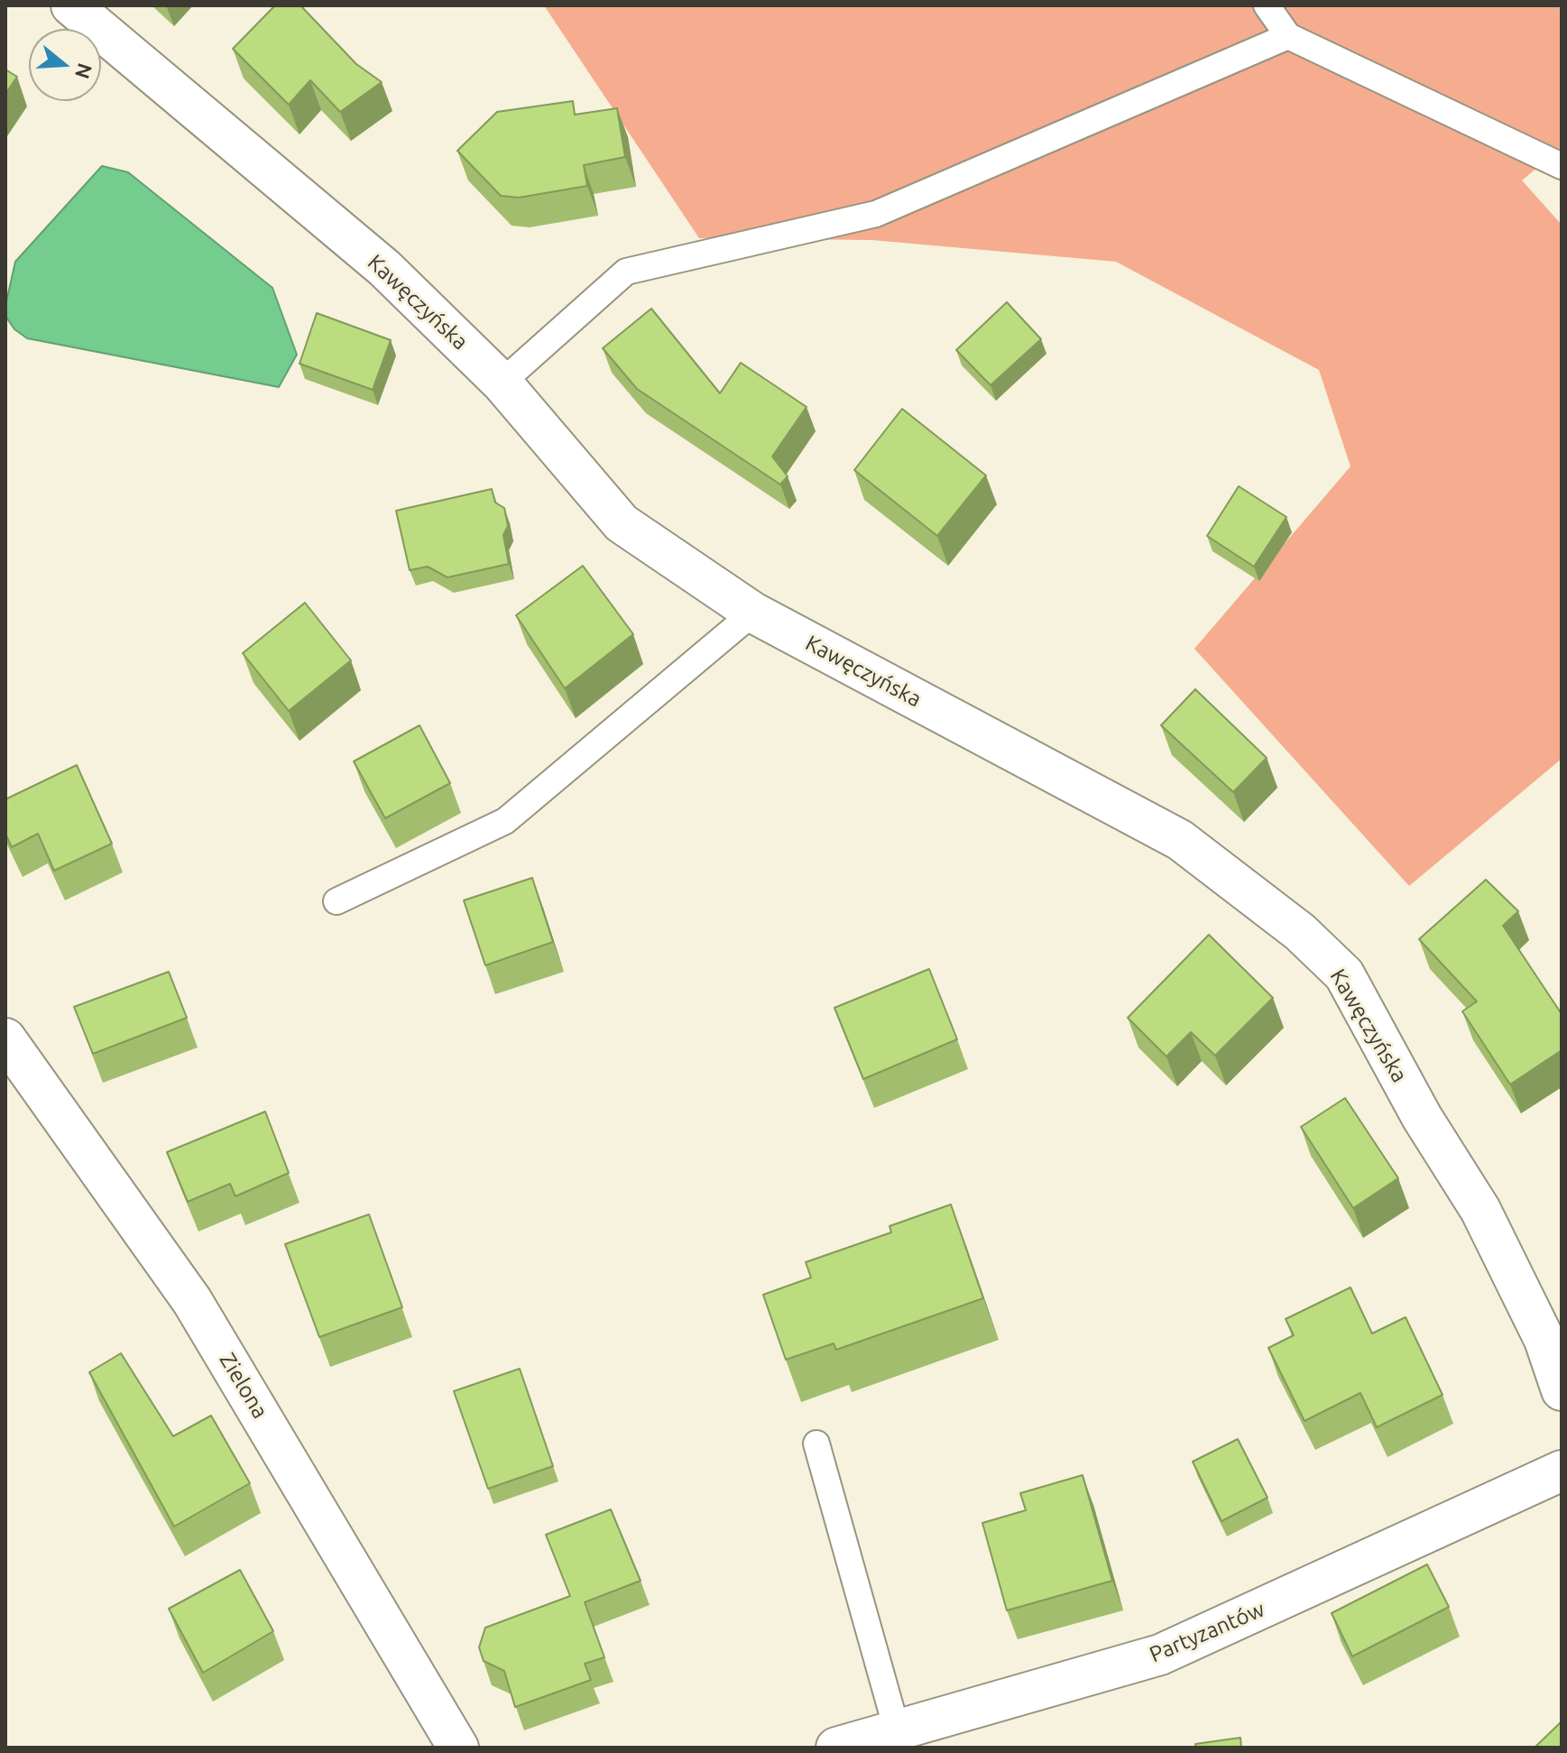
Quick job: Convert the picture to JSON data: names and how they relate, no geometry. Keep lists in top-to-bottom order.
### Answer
{
  "streets": {
    "street": ["Kawęczyńska", "Zielona", "Partyzantów"]
  },
  "north": "right"
}
